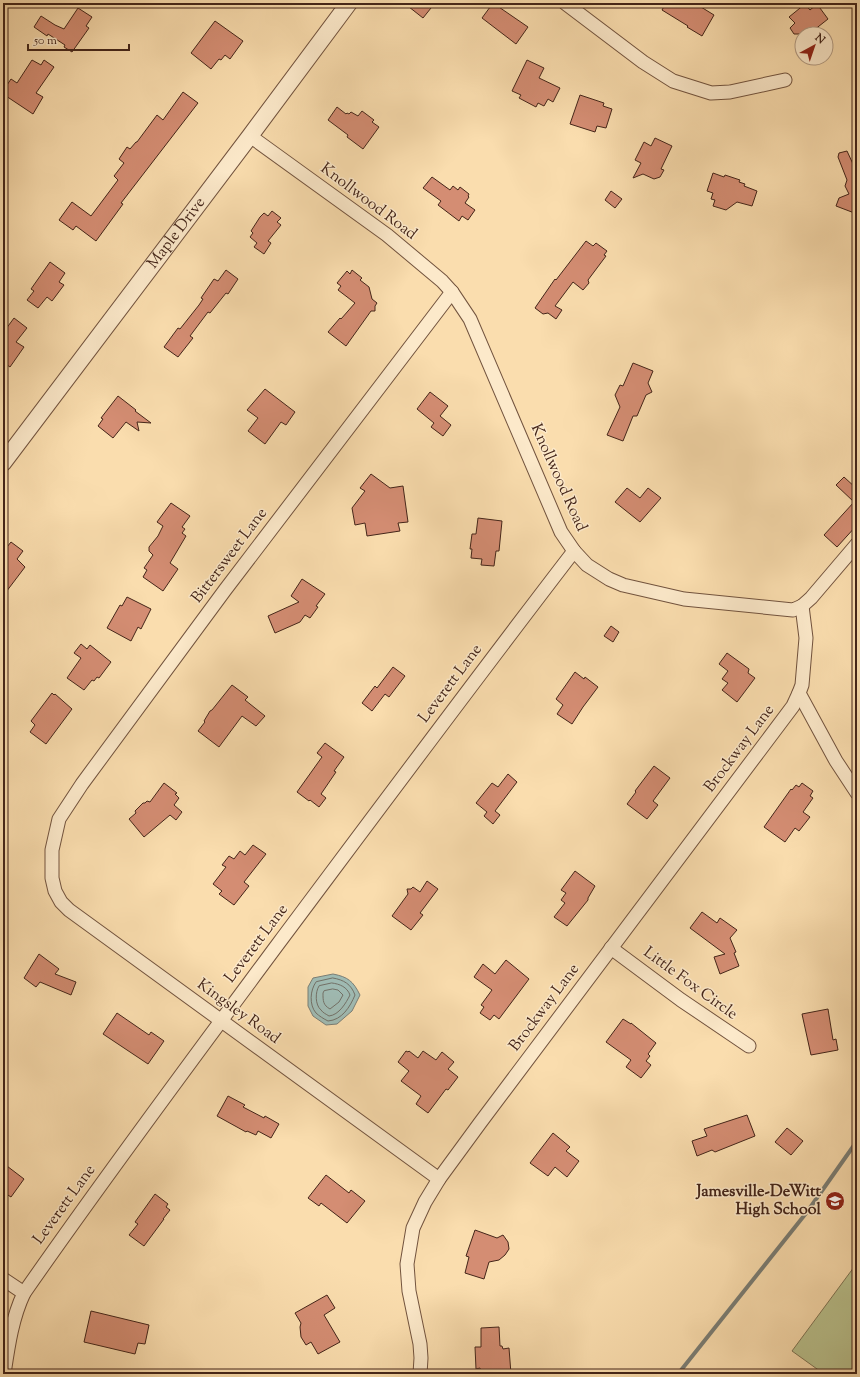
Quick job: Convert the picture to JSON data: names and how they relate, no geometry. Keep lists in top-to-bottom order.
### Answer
{
  "streets": {
    "street": [
      "Knollwood Road",
      "Maple Drive",
      "Bittersweet Lane",
      "Leverett Lane",
      "Brockway Lane",
      "Little Fox Circle",
      "Kingsley Road"
    ]
  },
  "crossings": [
    ["Knollwood Road", "Maple Drive"],
    ["Knollwood Road", "Bittersweet Lane"],
    ["Knollwood Road", "Leverett Lane"],
    ["Bittersweet Lane", "Kingsley Road"],
    ["Leverett Lane", "Kingsley Road"],
    ["Brockway Lane", "Little Fox Circle"],
    ["Brockway Lane", "Kingsley Road"]
  ],
  "places": {
    "school or university": ["Jamesville-DeWitt High School"]
  },
  "scale_bar": "50 m",
  "north": "top right"
}
